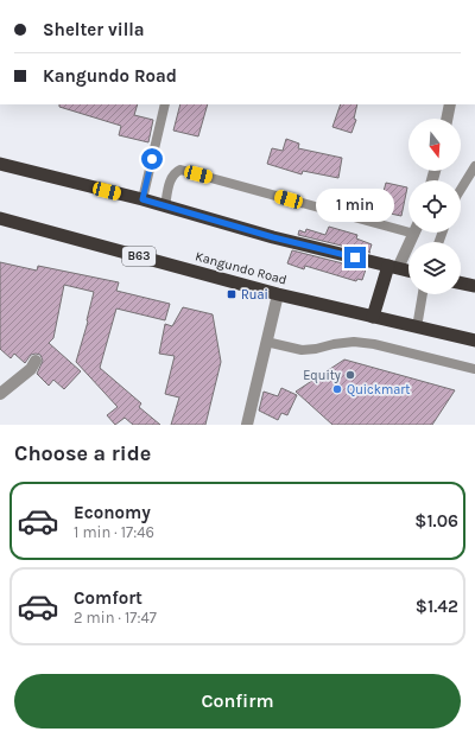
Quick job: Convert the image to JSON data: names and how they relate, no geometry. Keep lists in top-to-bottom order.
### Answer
{
  "streets": {
    "highway": ["B63", "Kangundo Road"]
  },
  "places": {
    "transit": ["Ruai"],
    "other": ["Equity", "Quickmart"]
  },
  "north": "bottom",
  "page": {
    "banner": ["Shelter villa", "Kangundo Road"],
    "bubble": "1 min",
    "heading": "Choose a ride",
    "list": [
      {
        "name": "Economy",
        "note": "1 min · 17:46",
        "value": "$1.06"
      },
      {
        "name": "Comfort",
        "note": "2 min · 17:47",
        "value": "$1.42"
      }
    ],
    "buttons": "Confirm"
  }
}
